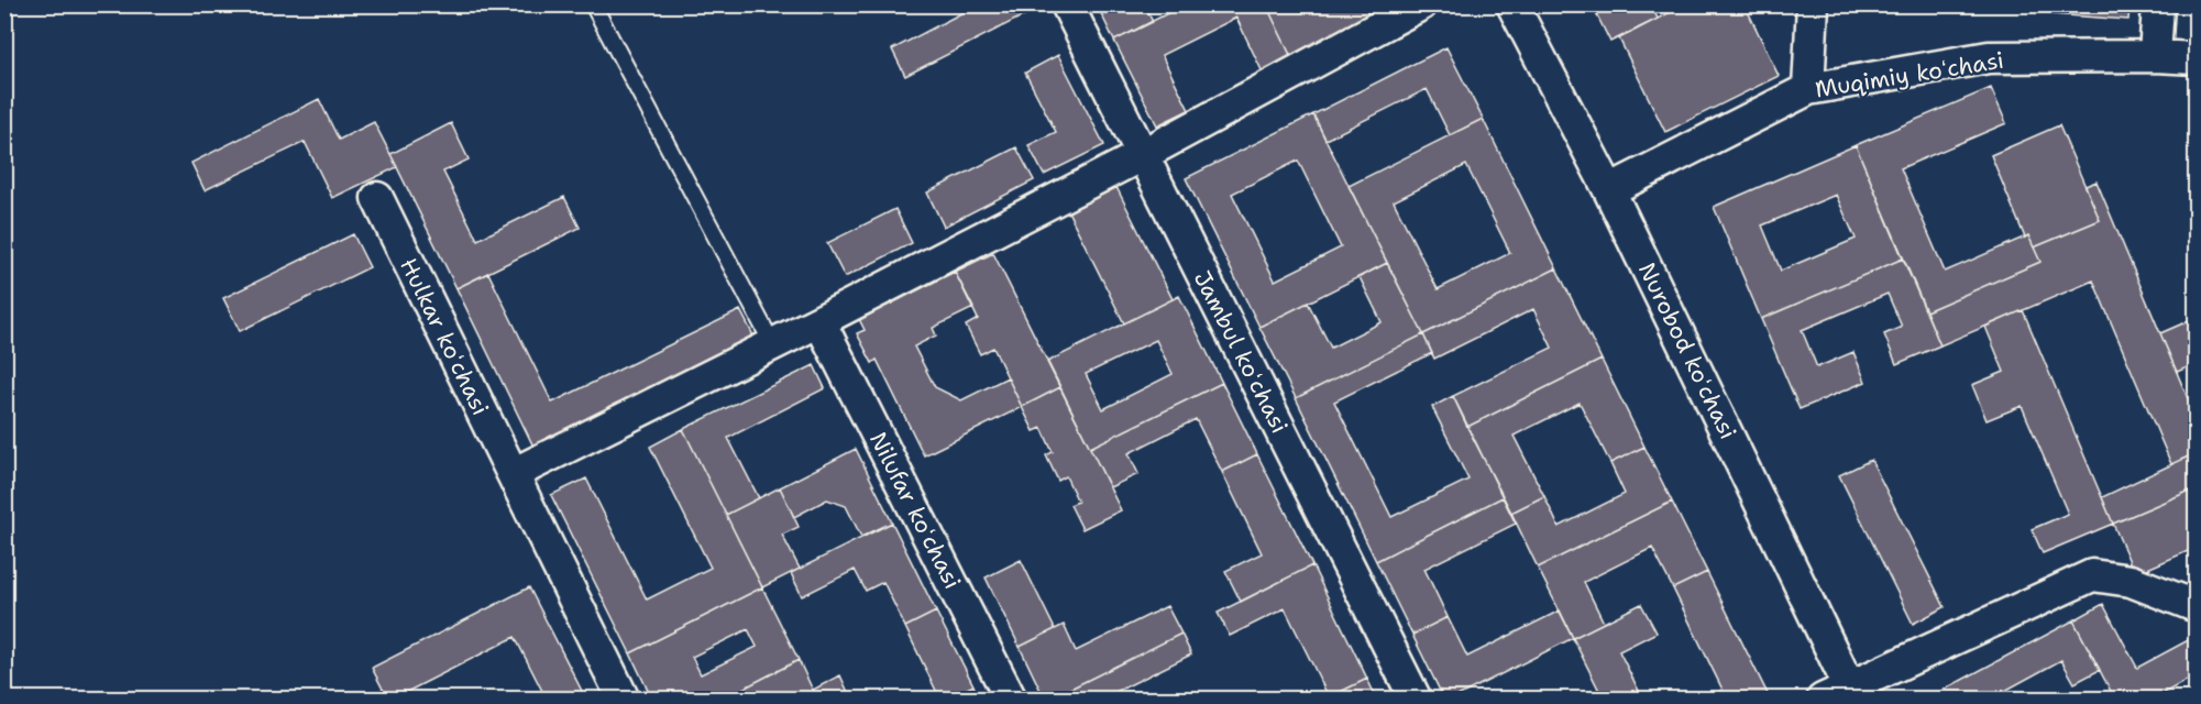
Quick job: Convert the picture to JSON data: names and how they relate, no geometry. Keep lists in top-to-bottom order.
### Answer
{
  "streets": {
    "street": [
      "Muqimiy koʻchasi",
      "Hulkar koʻchasi",
      "Nurobod koʻchasi",
      "Jambul koʻchasi",
      "Nilufar koʻchasi"
    ]
  },
  "crossings": [
    ["Muqimiy koʻchasi", "Nurobod koʻchasi"]
  ]
}
